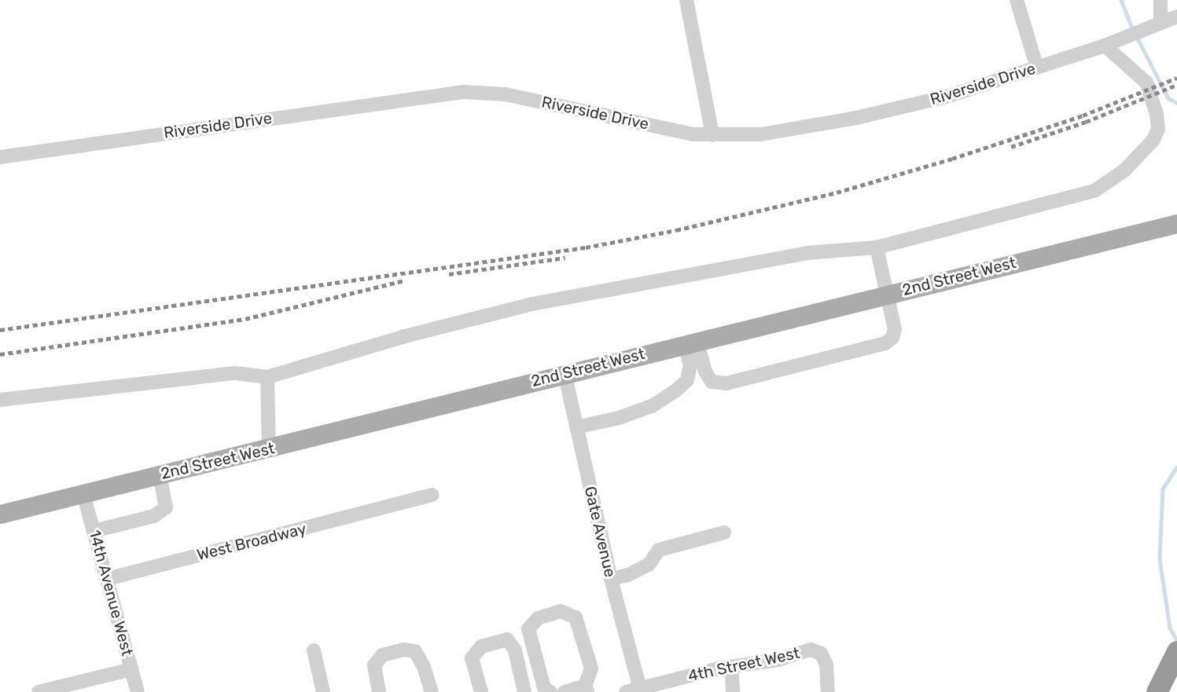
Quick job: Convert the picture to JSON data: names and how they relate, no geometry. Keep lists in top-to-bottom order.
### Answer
{
  "streets": {
    "main road": ["2nd Street West"],
    "street": [
      "Riverside Drive",
      "Gate Avenue",
      "West Broadway",
      "14th Avenue West",
      "4th Street West"
    ]
  },
  "crossings": [
    ["2nd Street West", "Gate Avenue"],
    ["2nd Street West", "14th Avenue West"],
    ["Gate Avenue", "4th Street West"],
    ["West Broadway", "14th Avenue West"]
  ]
}
